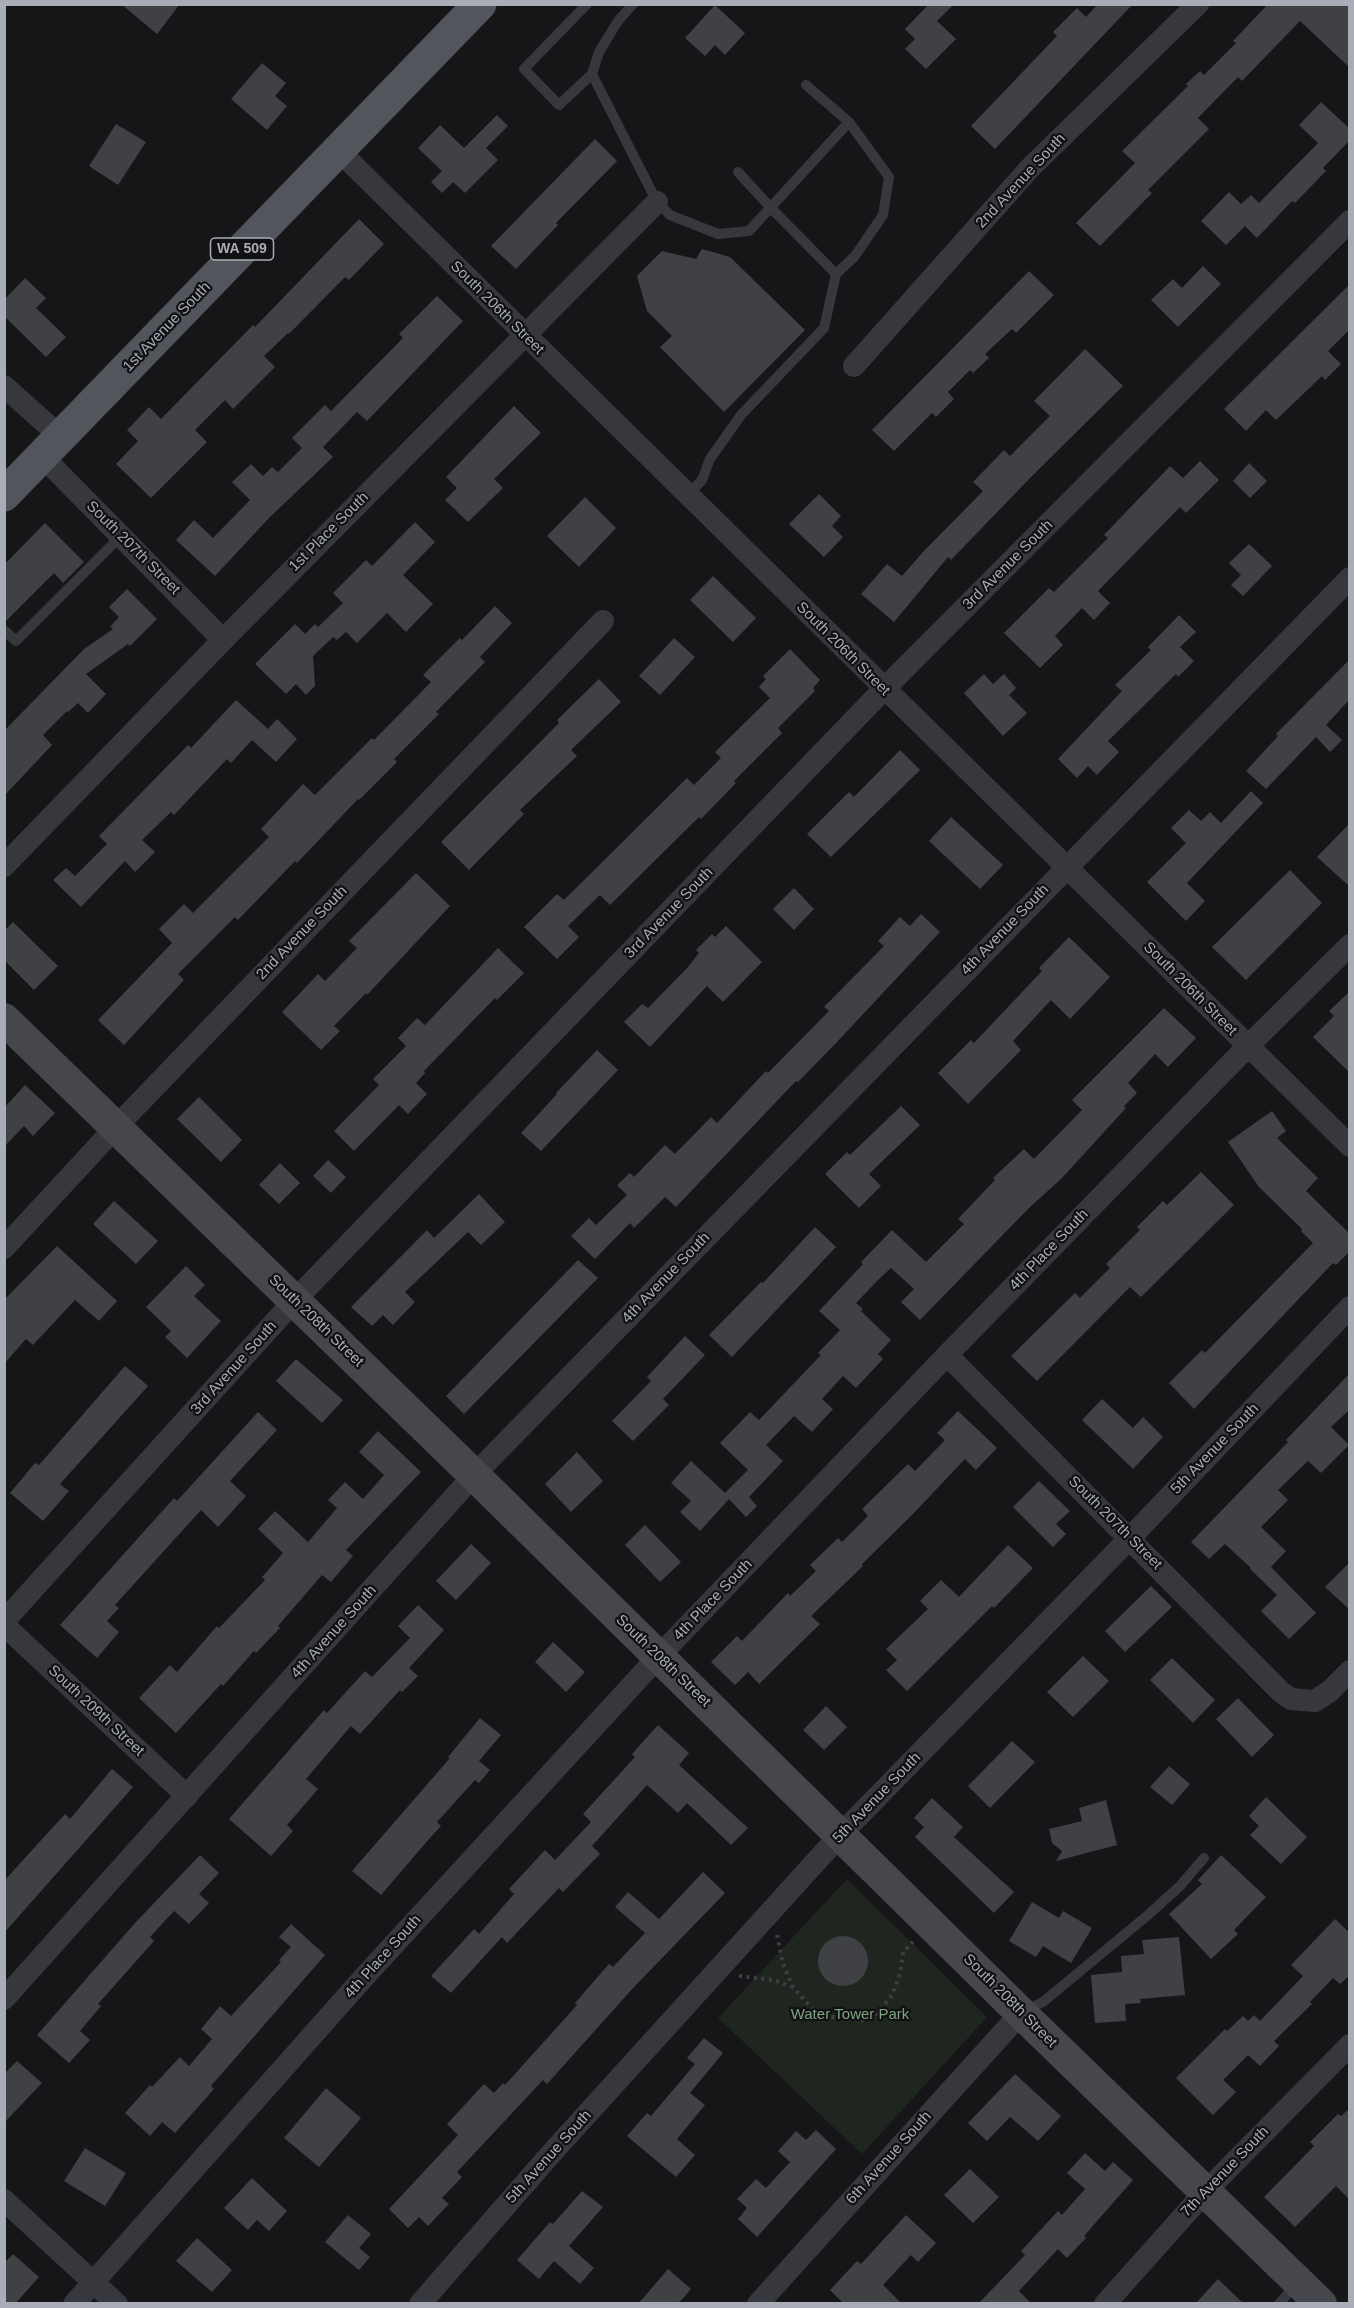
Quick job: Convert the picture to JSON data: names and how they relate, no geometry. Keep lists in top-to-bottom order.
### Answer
{
  "streets": {
    "main road": ["WA 509", "1st Avenue South"],
    "street": [
      "2nd Avenue South",
      "South 206th Street",
      "1st Place South",
      "South 207th Street",
      "3rd Avenue South",
      "4th Avenue South",
      "4th Place South",
      "South 208th Street",
      "5th Avenue South",
      "South 209th Street",
      "6th Avenue South",
      "7th Avenue South"
    ]
  },
  "crossings": [
    ["2nd Avenue South", "South 208th Street"],
    ["South 206th Street", "1st Avenue South"],
    ["South 206th Street", "1st Place South"],
    ["South 206th Street", "3rd Avenue South"],
    ["South 206th Street", "4th Avenue South"],
    ["South 206th Street", "4th Place South"],
    ["1st Avenue South", "South 207th Street"],
    ["1st Place South", "South 207th Street"],
    ["South 207th Street", "4th Place South"],
    ["South 207th Street", "5th Avenue South"],
    ["3rd Avenue South", "South 208th Street"],
    ["3rd Avenue South", "South 209th Street"],
    ["4th Avenue South", "South 208th Street"],
    ["4th Avenue South", "South 209th Street"],
    ["4th Place South", "South 208th Street"],
    ["South 208th Street", "5th Avenue South"],
    ["South 208th Street", "6th Avenue South"],
    ["South 208th Street", "7th Avenue South"]
  ],
  "parks": ["Water Tower Park"]
}
